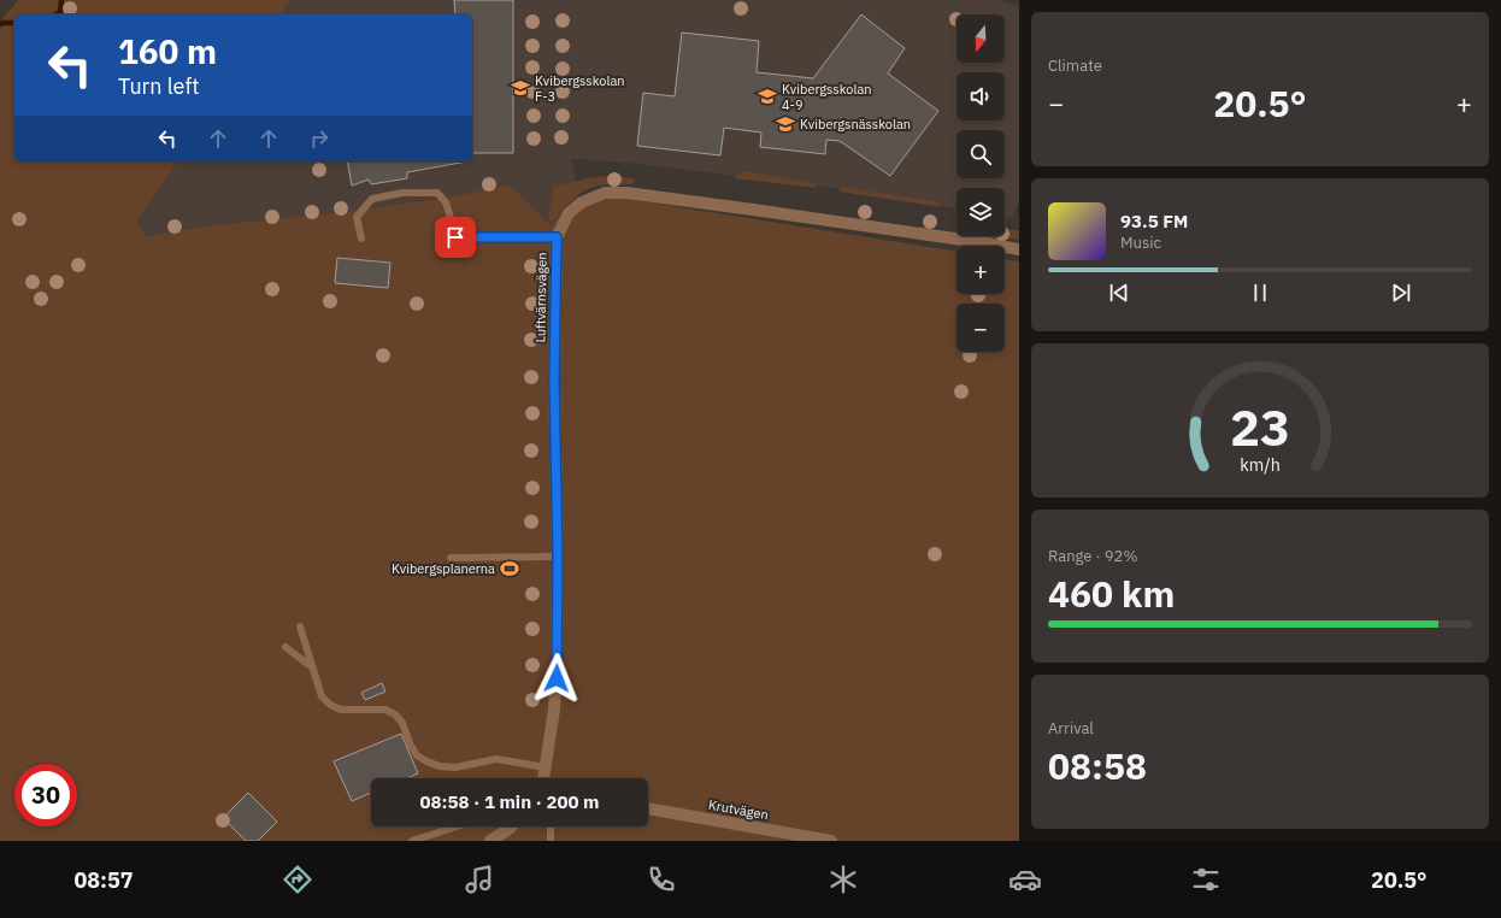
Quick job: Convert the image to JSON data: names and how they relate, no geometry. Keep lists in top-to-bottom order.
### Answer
{
  "streets": {
    "street": ["Luftvärnsvägen", "Krutvägen"]
  },
  "places": {
    "school or university": ["Kvibergsskolan F-3", "Kvibergsskolan 4-9", "Kvibergsnässkolan"],
    "sports": ["Kvibergsplanerna"]
  },
  "north": "bottom",
  "page": {
    "tile": [
      "Climate",
      ["Range · 92%", "460 km"],
      ["Arrival", "08:58"]
    ],
    "map_buttons": ["+", "−"],
    "turn": ["160 m", "Turn left"],
    "heat": ["−", "20.5°", "+"],
    "song": ["93.5 FM", "Music"],
    "limit": "30",
    "trip": "08:58 · 1 min · 200 m",
    "tabs": ["08:57", "20.5°"],
    "gauge": ["23", "km/h"]
  }
}
